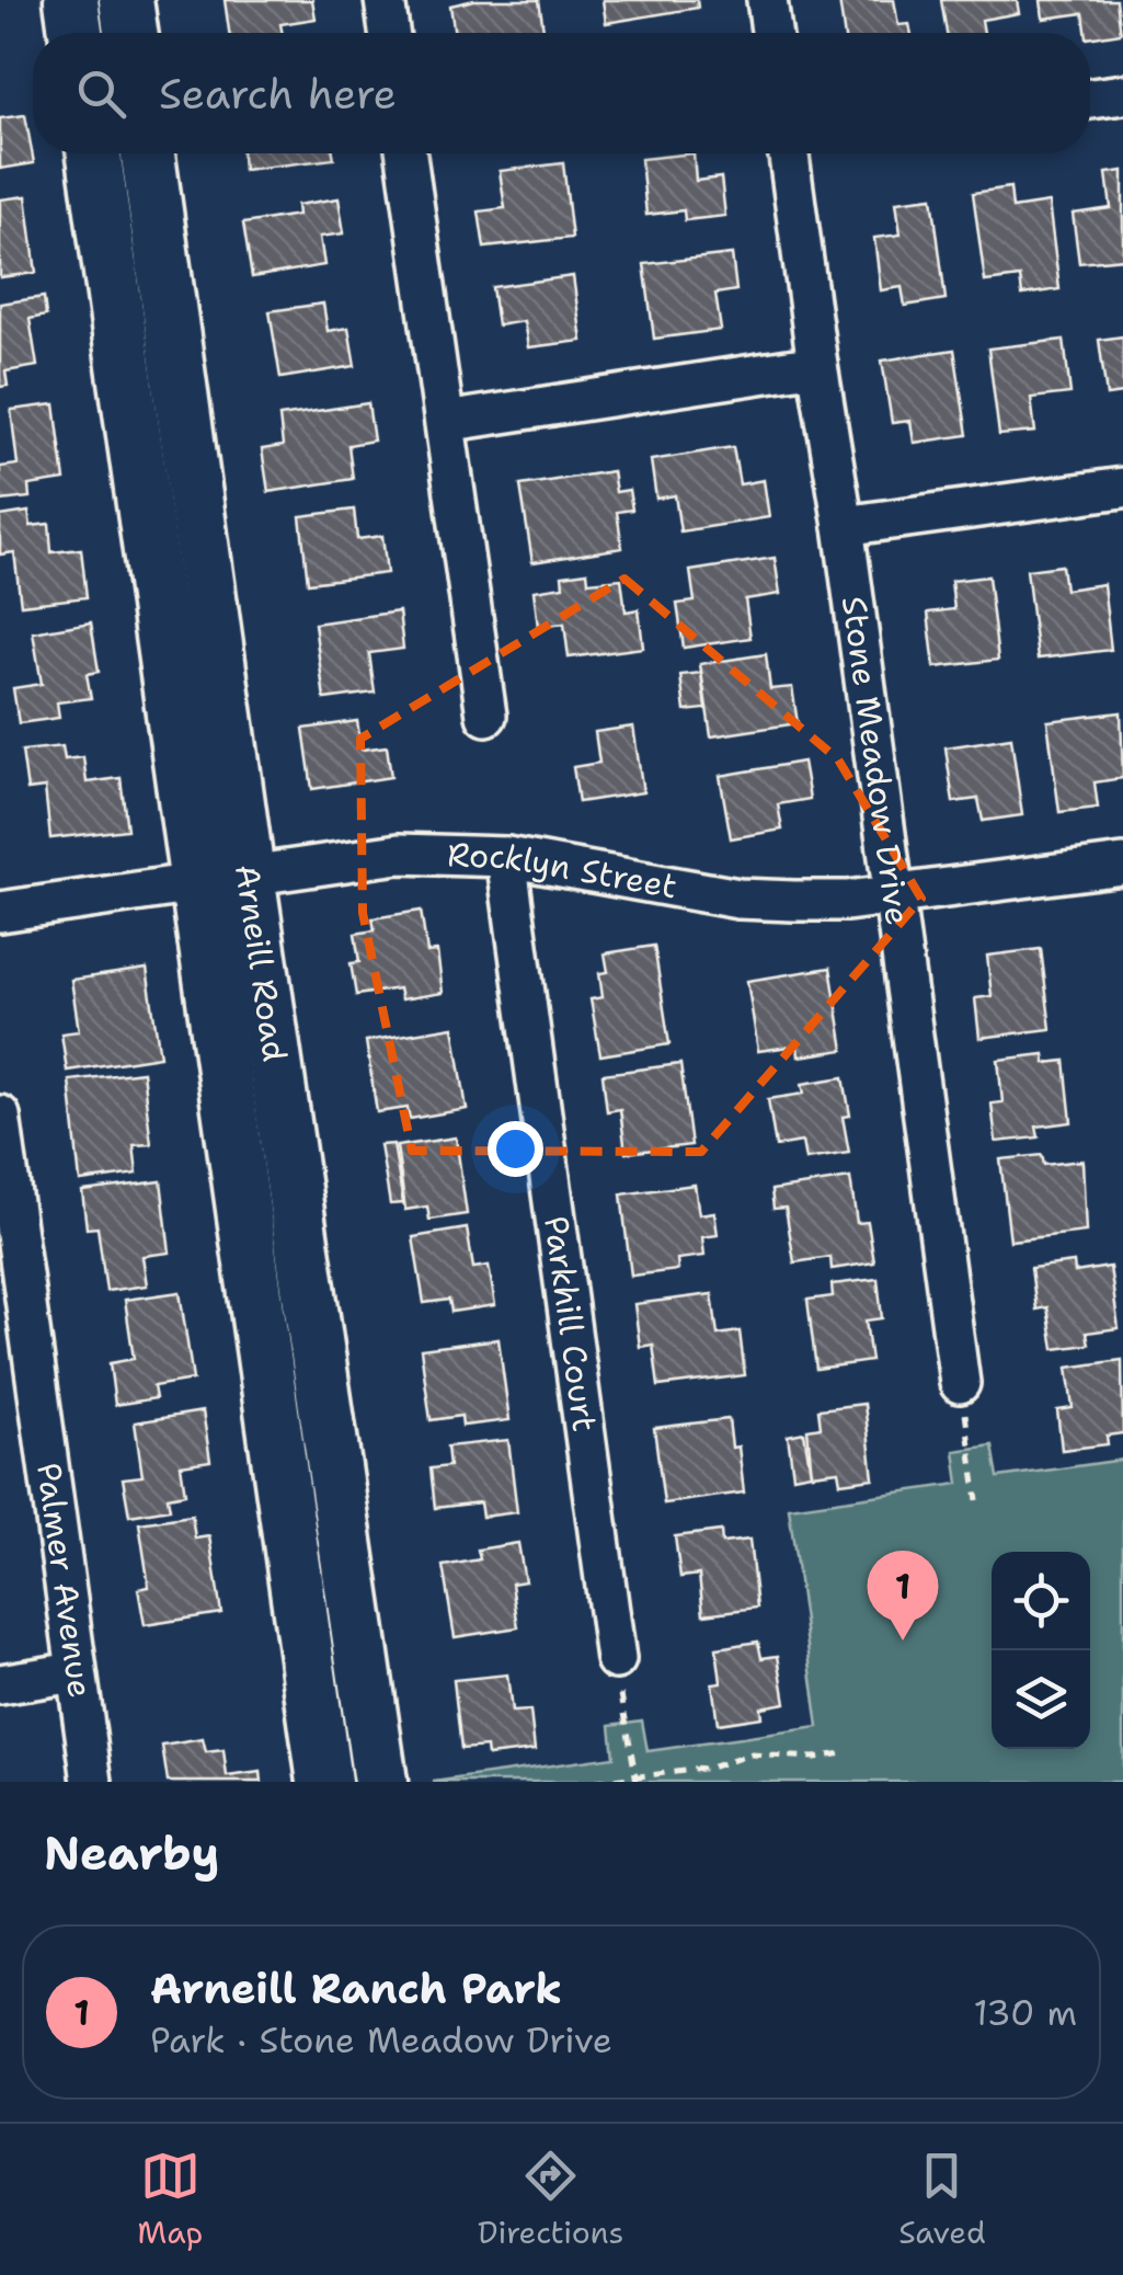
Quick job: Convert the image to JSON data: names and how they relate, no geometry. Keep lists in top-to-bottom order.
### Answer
{
  "streets": {
    "main road": ["Arneill Road"],
    "street": [
      "Stone Meadow Drive",
      "Rocklyn Street",
      "Parkhill Court",
      "Palmer Avenue"
    ]
  },
  "crossings": [
    ["Stone Meadow Drive", "Rocklyn Street"],
    ["Rocklyn Street", "Arneill Road"],
    ["Rocklyn Street", "Parkhill Court"]
  ],
  "page": {
    "search": "Search here",
    "pins": "1",
    "heading": "Nearby",
    "list": [
      {
        "mark": "1",
        "name": "Arneill Ranch Park",
        "note": "Park · Stone Meadow Drive",
        "value": "130 m"
      }
    ],
    "nav": ["Map", "Directions", "Saved"]
  }
}
